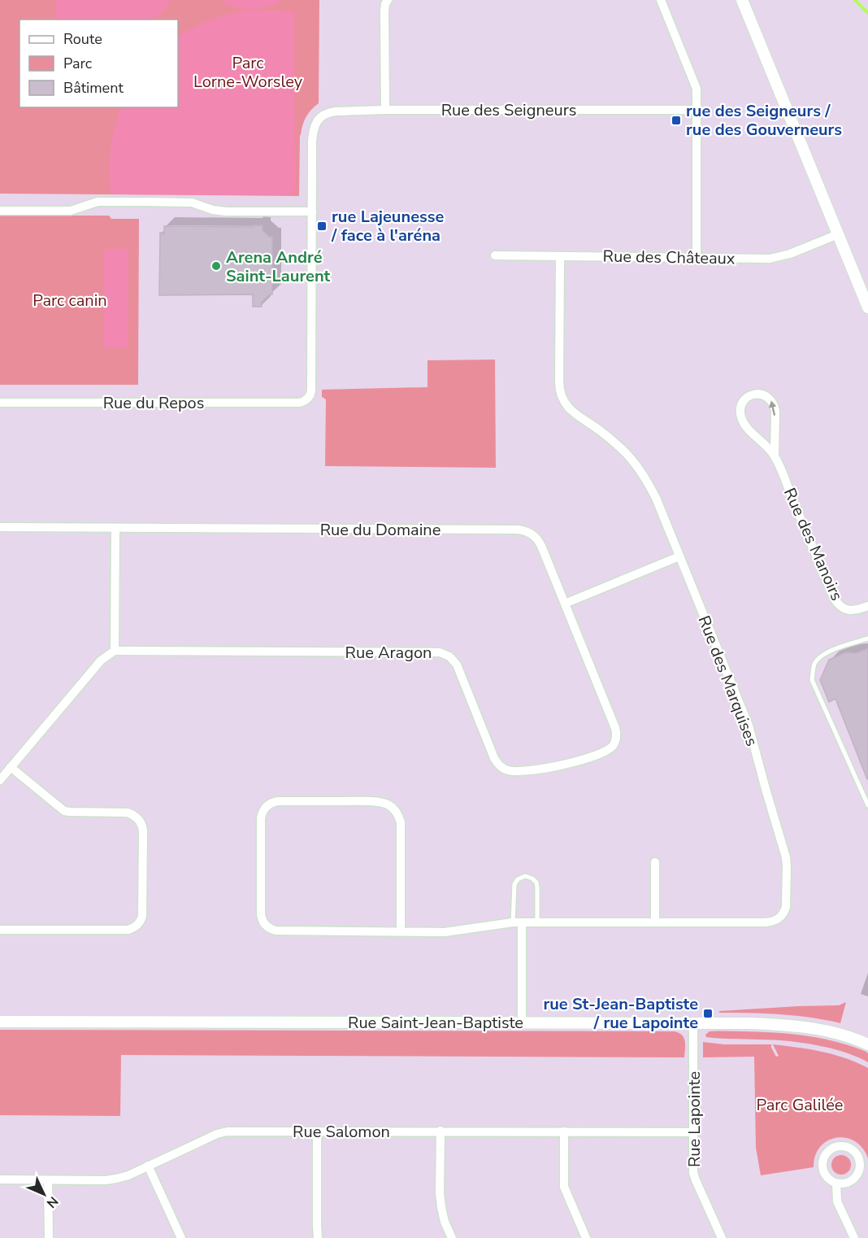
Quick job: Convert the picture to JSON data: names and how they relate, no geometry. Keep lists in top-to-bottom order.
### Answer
{
  "streets": {
    "street": [
      "Rue des Seigneurs",
      "Rue des Châteaux",
      "Rue du Repos",
      "Rue du Domaine",
      "Rue des Manoirs",
      "Rue Aragon",
      "Rue des Marquises",
      "Rue Saint-Jean-Baptiste",
      "Rue Lapointe",
      "Rue Salomon"
    ]
  },
  "crossings": [
    ["Rue des Seigneurs", "Rue du Repos"],
    ["Rue des Châteaux", "Rue des Marquises"],
    ["Rue du Domaine", "Rue Aragon"],
    ["Rue Saint-Jean-Baptiste", "Rue Lapointe"],
    ["Rue Lapointe", "Rue Salomon"]
  ],
  "parks": ["Parc Lorne-Worsley", "Parc canin", "Parc Galilée"],
  "places": {
    "transit": ["rue des Seigneurs / rue des Gouverneurs", "rue Lajeunesse / face à l'aréna", "rue St-Jean-Baptiste / rue Lapointe"],
    "other": ["Arena André Saint-Laurent"]
  },
  "legend": ["Route", "Parc", "Bâtiment"],
  "north": "bottom right"
}
